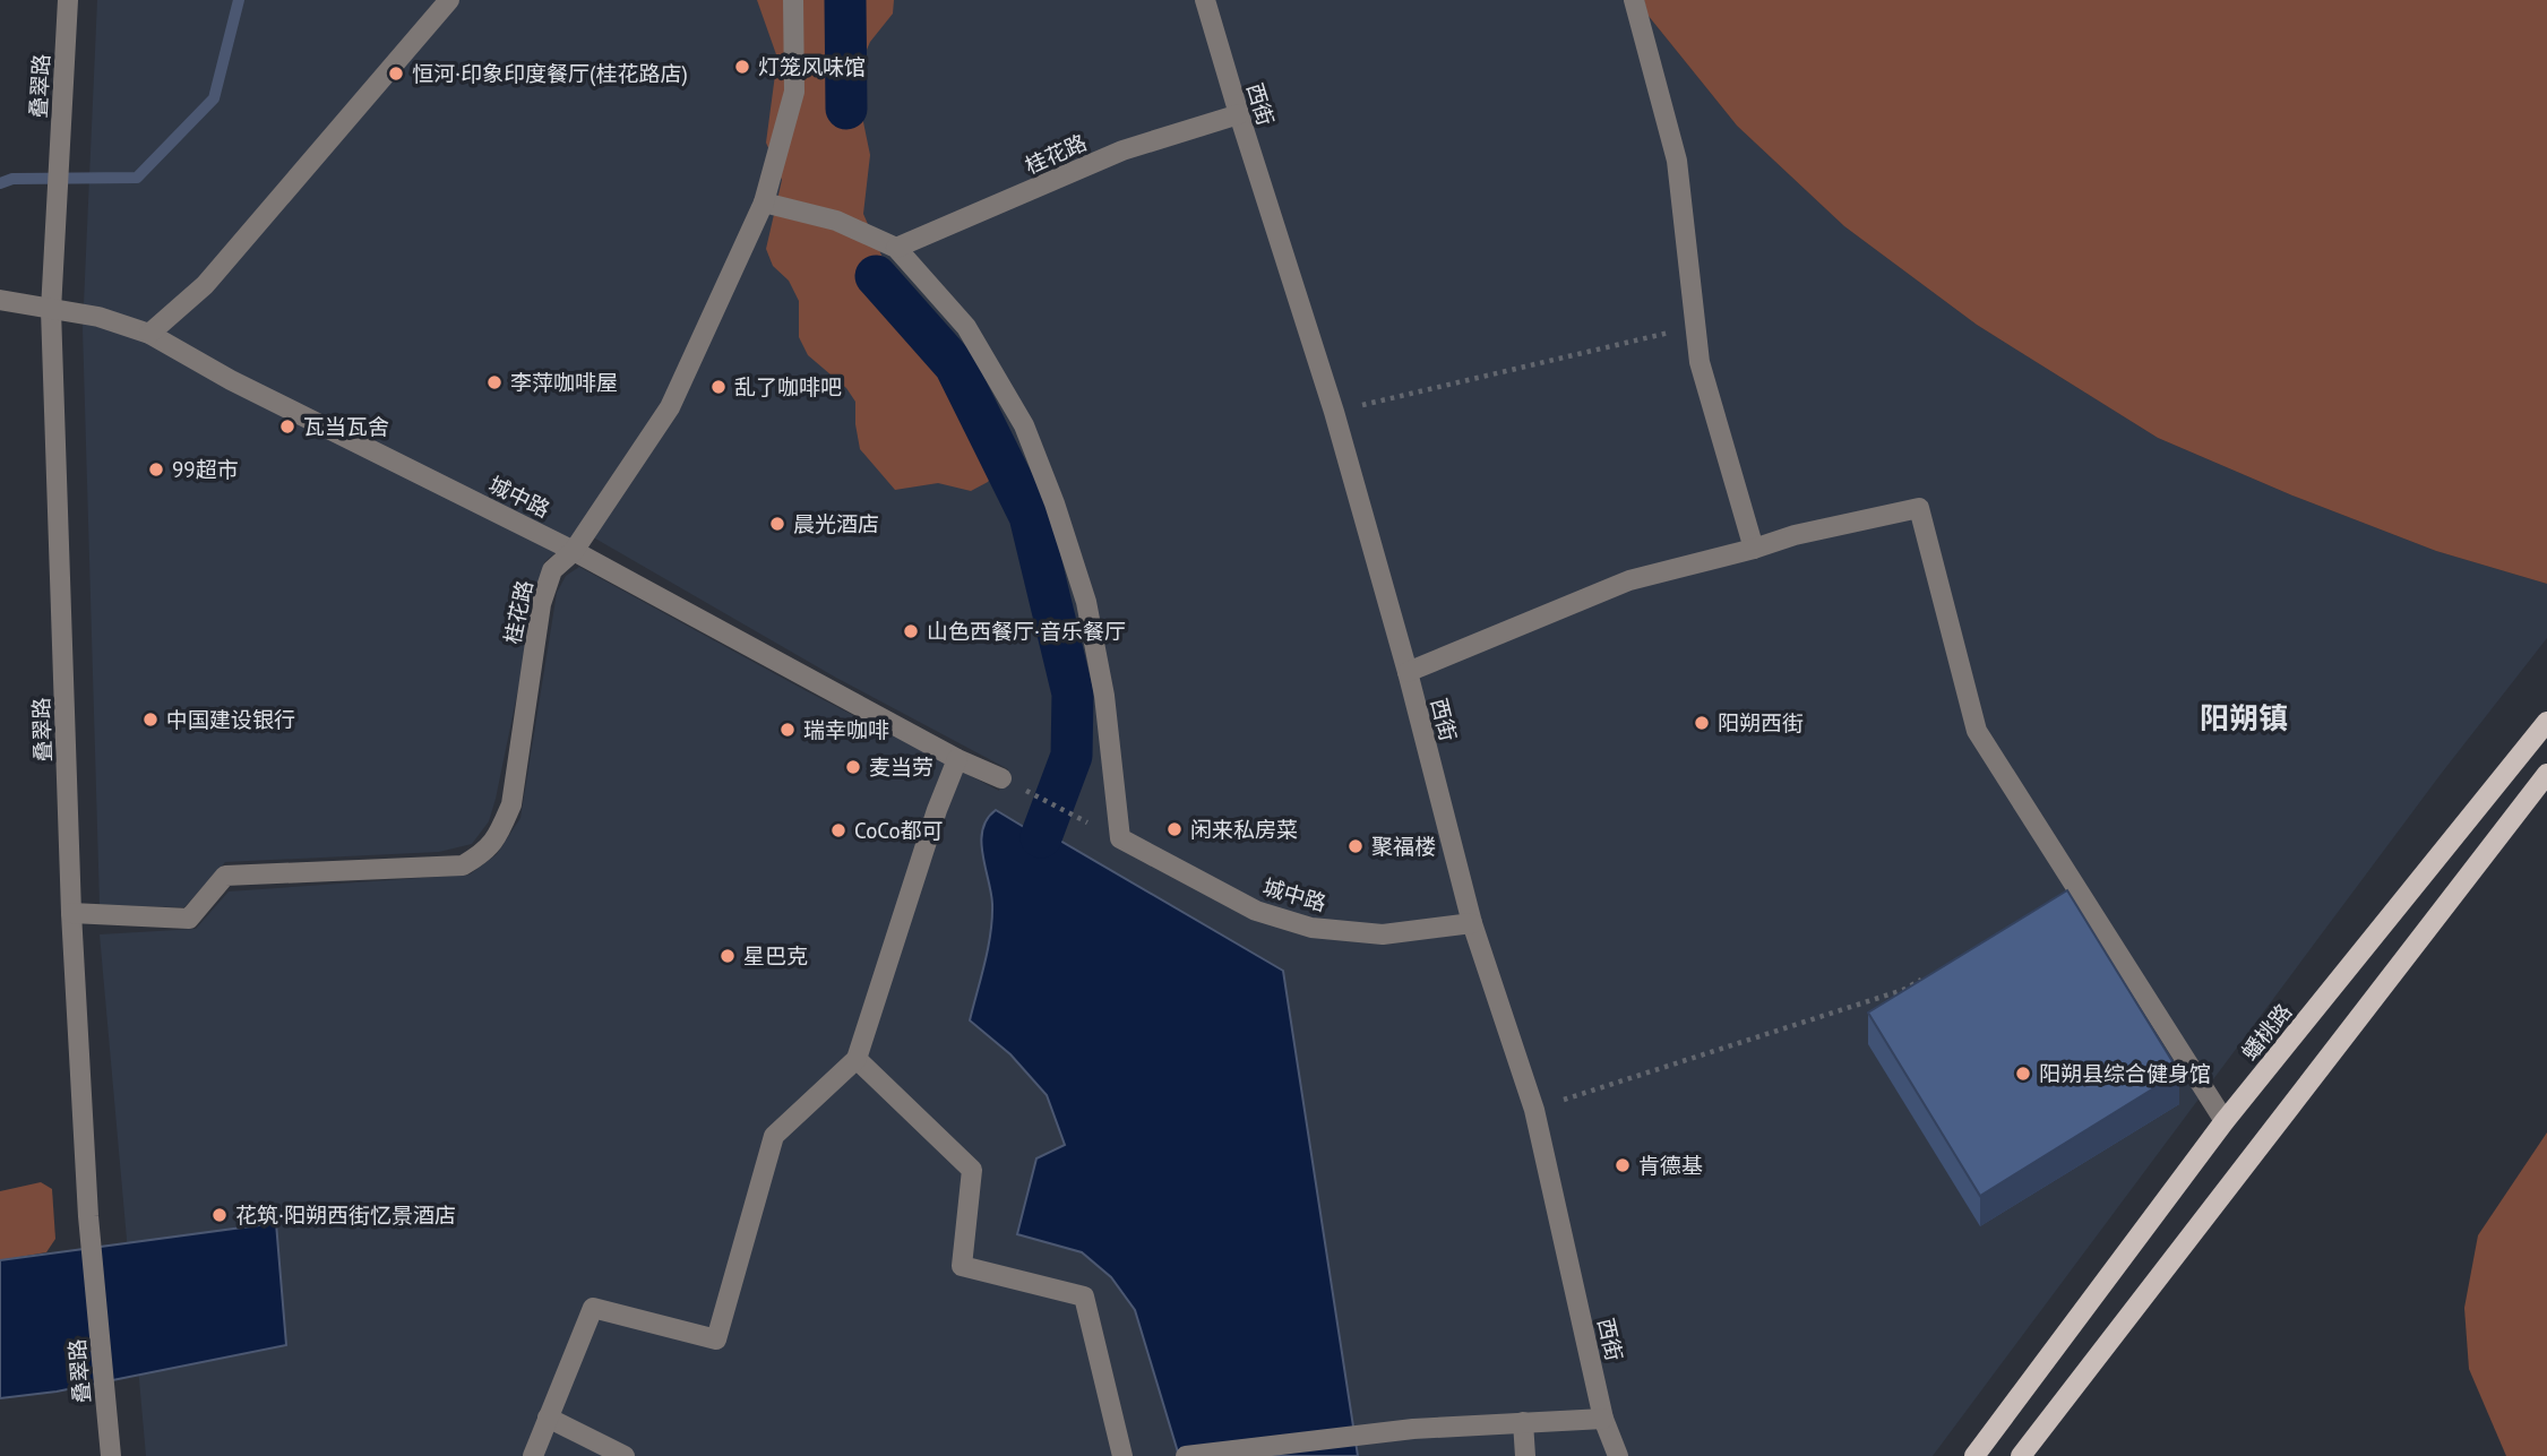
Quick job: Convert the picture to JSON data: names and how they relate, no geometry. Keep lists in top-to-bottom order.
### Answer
{
  "streets": {
    "main road": ["蟠桃路"],
    "street": [
      "叠翠路",
      "西街",
      "桂花路",
      "城中路"
    ]
  },
  "crossings": [
    ["叠翠路", "桂花路"],
    ["叠翠路", "城中路"],
    ["西街", "桂花路"],
    ["西街", "城中路"],
    ["桂花路", "城中路"]
  ],
  "districts": ["阳朔镇"],
  "places": [
    "灯笼风味馆",
    "恒河·印象印度餐厅(桂花路店)",
    "李萍咖啡屋",
    "乱了咖啡吧",
    "瓦当瓦舍",
    "99超市",
    "晨光酒店",
    "山色西餐厅·音乐餐厅",
    "中国建设银行",
    "阳朔西街",
    "瑞幸咖啡",
    "麦当劳",
    "闲来私房菜",
    "CoCo都可",
    "聚福楼",
    "星巴克",
    "阳朔县综合健身馆",
    "肯德基",
    "花筑·阳朔西街忆景酒店"
  ]
}
